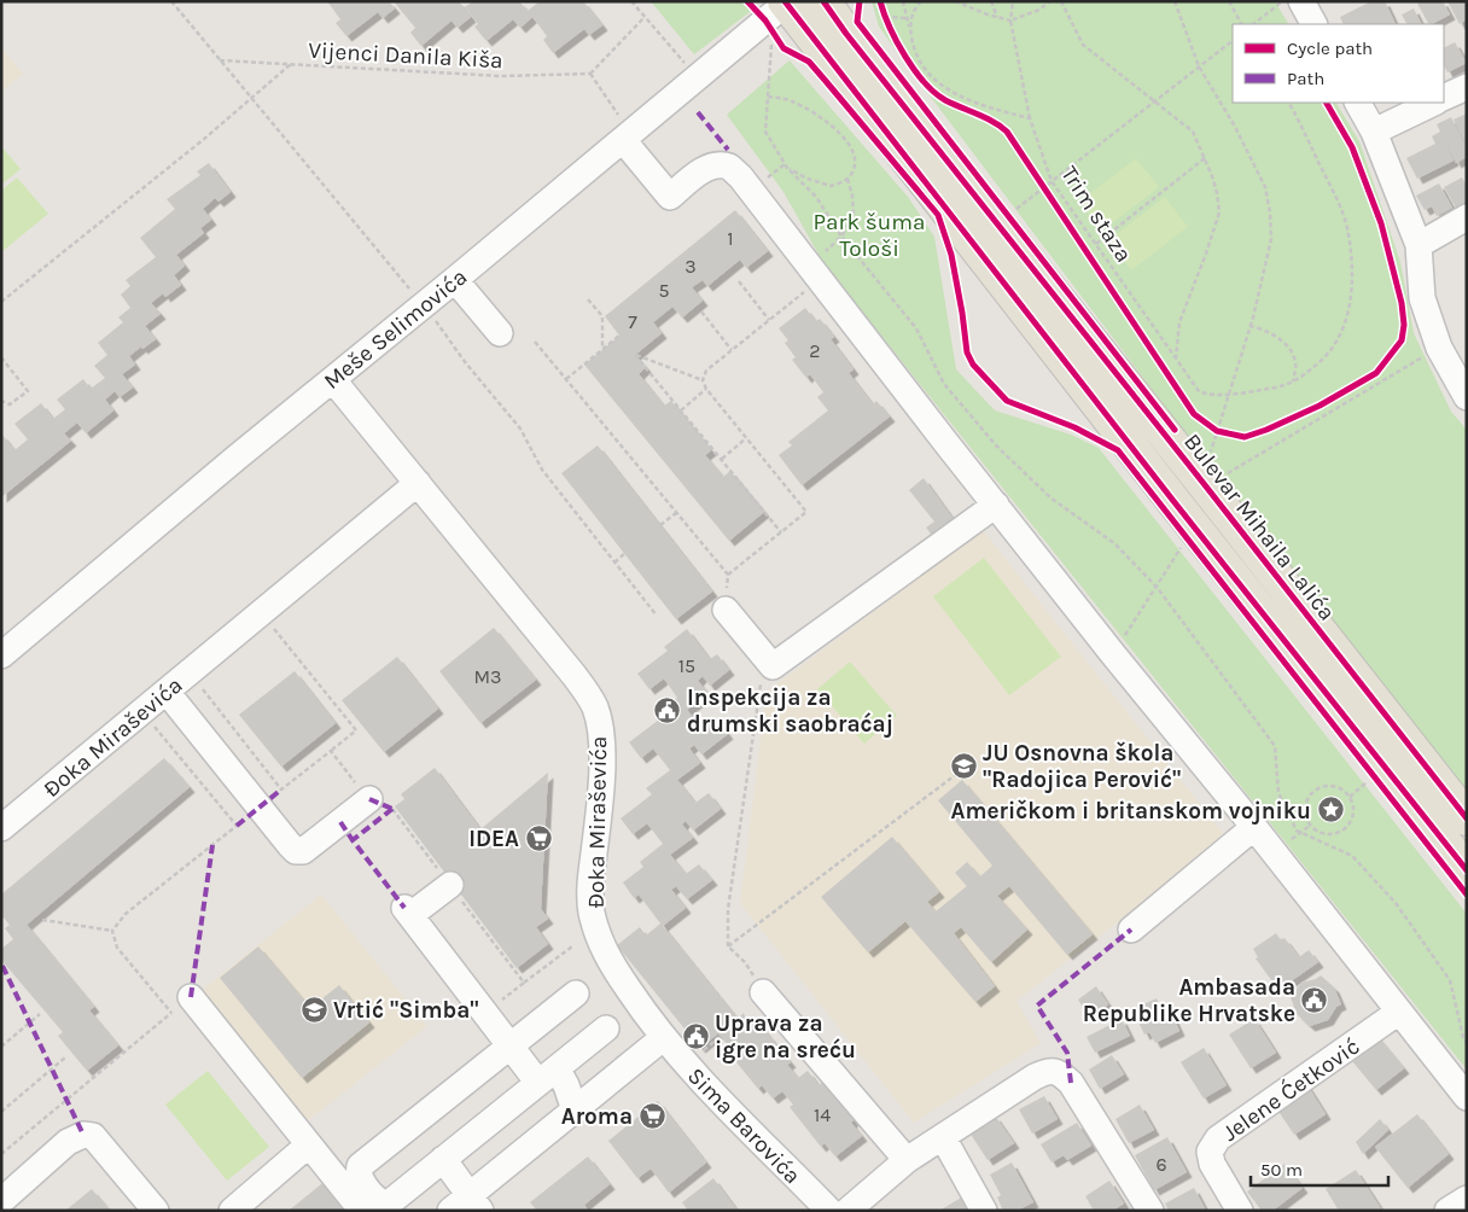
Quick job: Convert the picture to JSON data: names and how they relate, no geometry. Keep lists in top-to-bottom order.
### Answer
{
  "streets": {
    "main road": ["Bulevar Mihaila Lalića"],
    "street": [
      "Meše Selimovića",
      "Đoka Miraševića",
      "Jelene Ćetković",
      "Sima Barovića"
    ],
    "path": ["Vijenci Danila Kiša", "Trim staza"]
  },
  "crossings": [
    ["Meše Selimovića", "Đoka Miraševića"],
    ["Đoka Miraševića", "Sima Barovića"]
  ],
  "parks": ["Park šuma Tološi"],
  "places": {
    "public building": ["Inspekcija za drumski saobraćaj", "Ambasada Republike Hrvatske", "Uprava za igre na sreću"],
    "school or university": ["JU Osnovna škola \"Radojica Perović\"", "Vrtić \"Simba\""],
    "place": ["Američkom i britanskom vojniku"],
    "supermarket": ["IDEA", "Aroma"]
  },
  "house_numbers": [
    "1",
    "3",
    "5",
    "7",
    "2",
    "15",
    "M3",
    "14",
    "6"
  ],
  "legend": ["Cycle path", "Path"],
  "scale_bar": "50 m"
}
